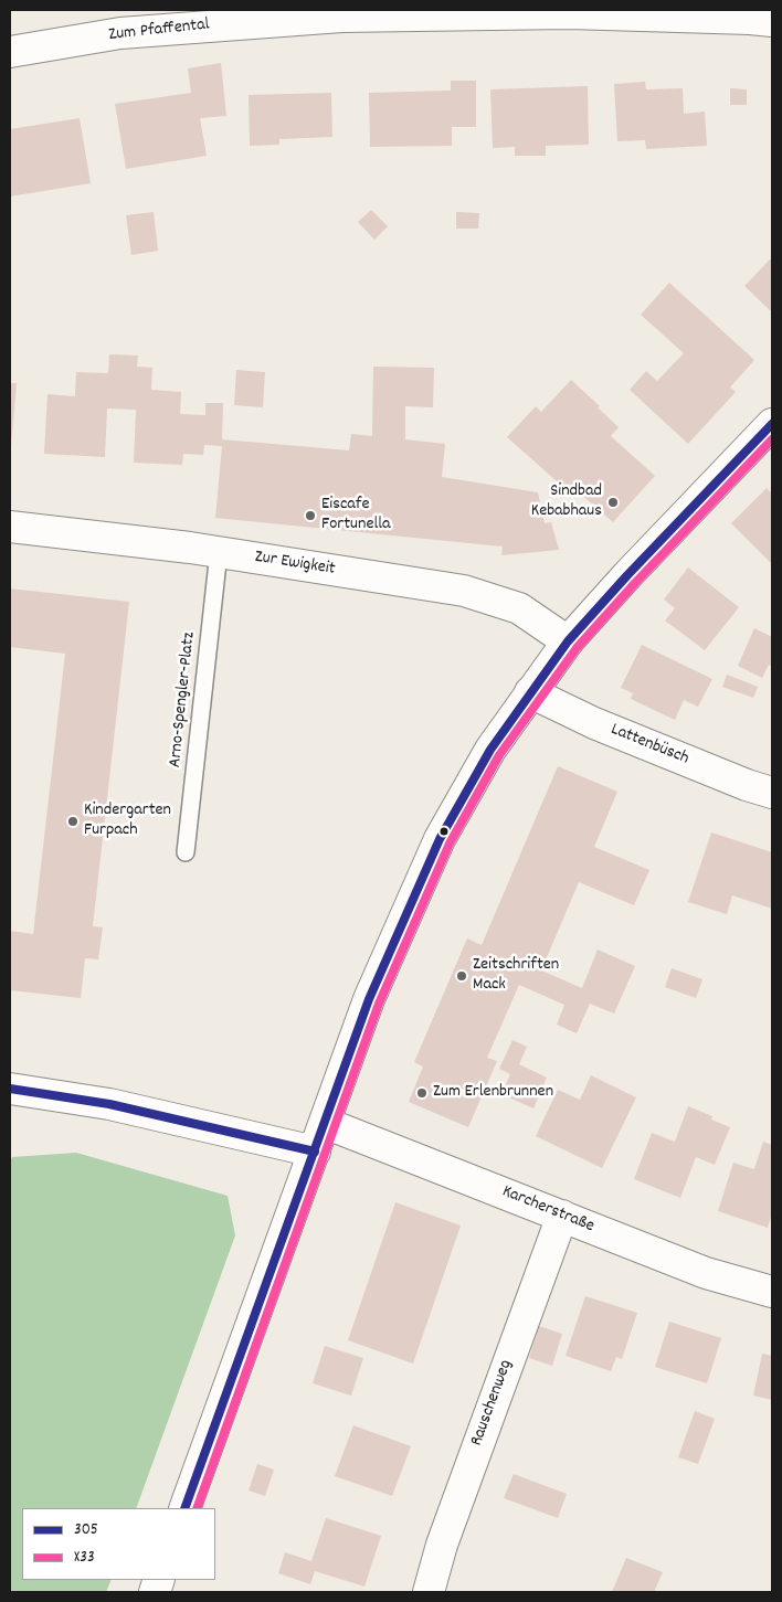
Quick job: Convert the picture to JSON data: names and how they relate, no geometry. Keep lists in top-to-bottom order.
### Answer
{
  "streets": {
    "street": [
      "Zum Pfaffental",
      "Zur Ewigkeit",
      "Lattenbüsch",
      "Karcherstraße",
      "Rauschenweg"
    ],
    "lane": ["Arno-Spengler-Platz"]
  },
  "crossings": [
    ["Zur Ewigkeit", "Arno-Spengler-Platz"],
    ["Karcherstraße", "Rauschenweg"]
  ],
  "places": [
    "Sindbad Kebabhaus",
    "Eiscafe Fortunella",
    "Kindergarten Furpach",
    "Zeitschriften Mack",
    "Zum Erlenbrunnen"
  ],
  "lines": ["transit line 305", "transit line X33"],
  "legend": ["305", "X33"]
}
